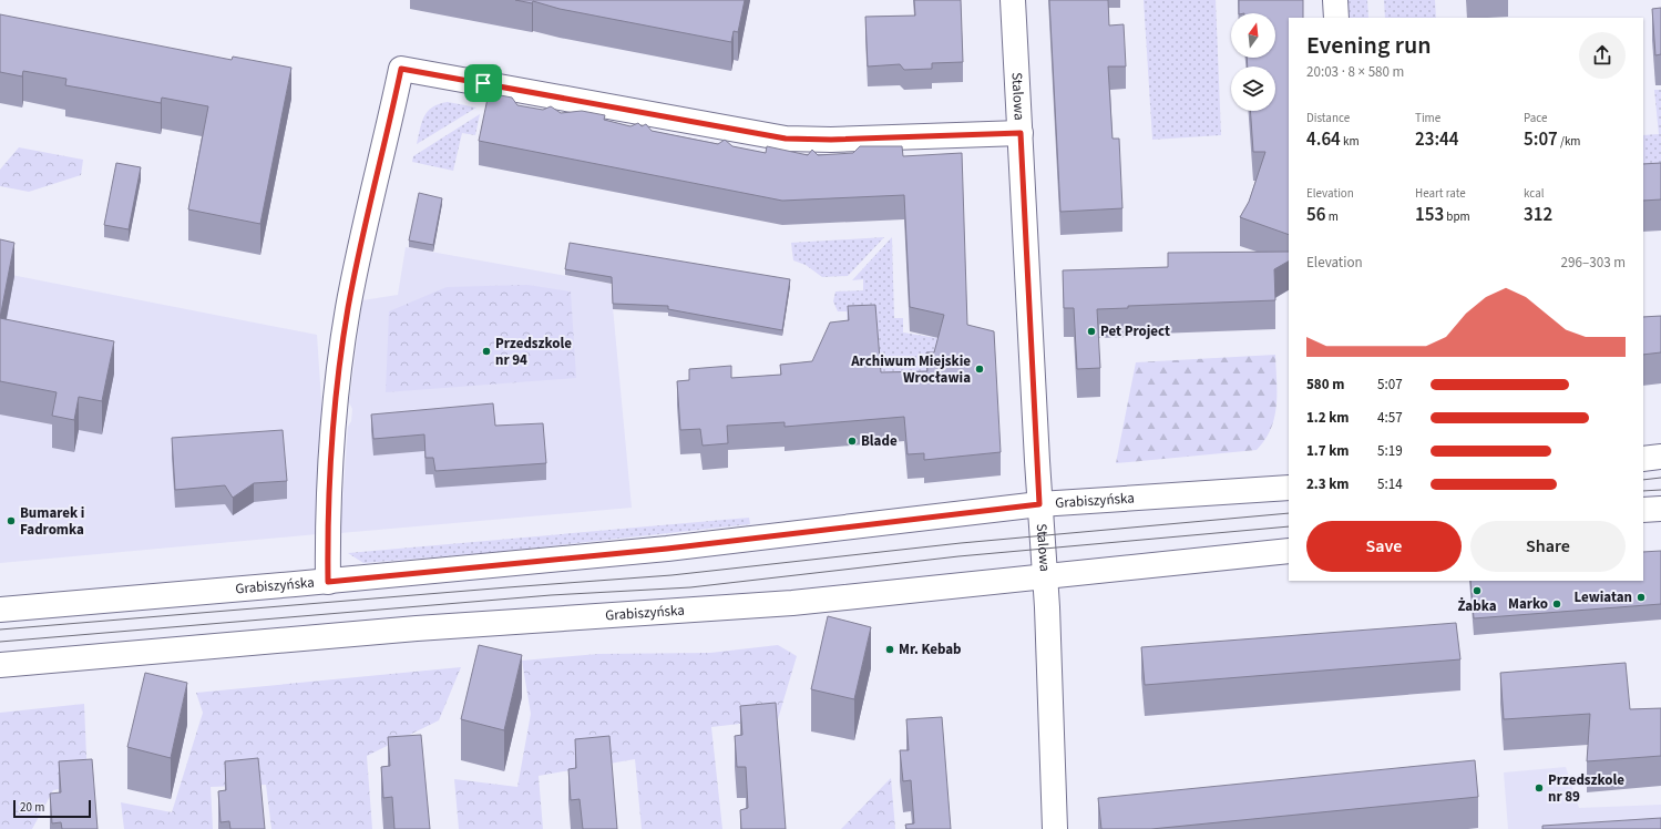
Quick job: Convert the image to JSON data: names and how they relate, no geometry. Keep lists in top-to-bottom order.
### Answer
{
  "streets": {
    "main road": ["Stalowa", "Grabiszyńska"]
  },
  "crossings": [
    ["Stalowa", "Grabiszyńska"]
  ],
  "places": [
    "Pet Project",
    "Przedszkole nr 94",
    "Archiwum Miejskie Wrocławia",
    "Blade",
    "Bumarek i Fadromka",
    "Żabka",
    "Lewiatan",
    "Marko",
    "Mr. Kebab",
    "Przedszkole nr 89"
  ],
  "scale_bar": "20 m",
  "north": "top",
  "page": {
    "heading": ["Evening run", "20:03 · 8 × 580 m"],
    "stats": [
      ["Distance", "4.64 km"],
      ["Time", "23:44"],
      ["Pace", "5:07 /km"],
      ["Elevation", "56 m"],
      ["Heart rate", "153 bpm"],
      ["kcal", "312"]
    ],
    "chart": ["Elevation", "296–303 m"],
    "list": [
      {
        "name": "580 m",
        "note": "5:07"
      },
      {
        "name": "1.2 km",
        "note": "4:57"
      },
      {
        "name": "1.7 km",
        "note": "5:19"
      },
      {
        "name": "2.3 km",
        "note": "5:14"
      }
    ],
    "buttons": ["Save", "Share"],
    "scale": "20 m"
  }
}
